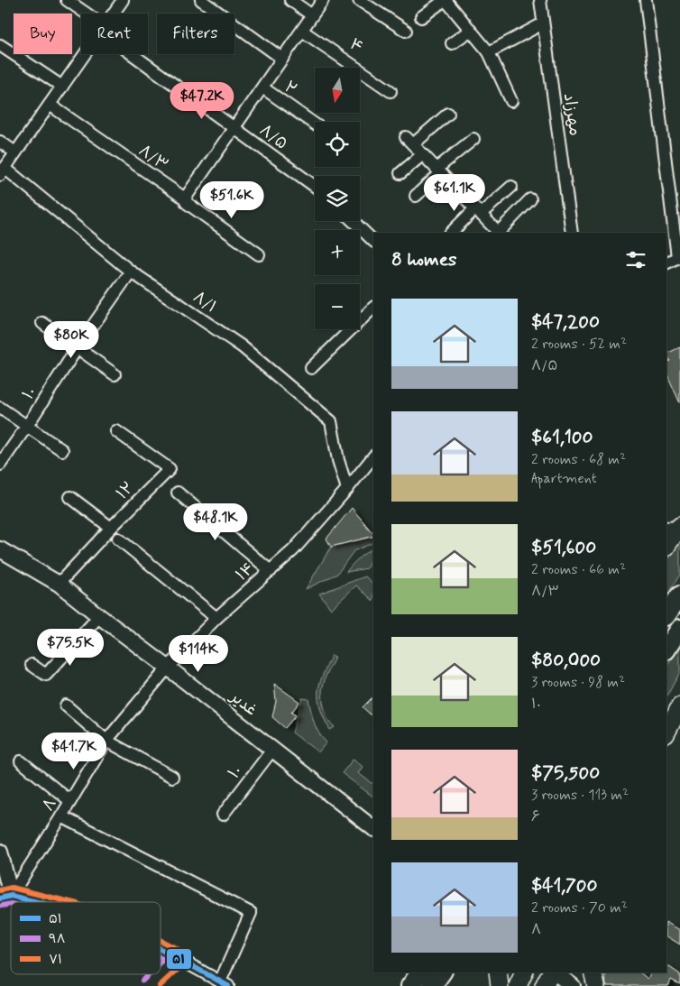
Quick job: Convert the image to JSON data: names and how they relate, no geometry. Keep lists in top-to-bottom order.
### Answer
{
  "streets": {
    "street": [
      "۴",
      "۲",
      "مهرزاد",
      "۸/۵",
      "۸/۳",
      "۸/۱",
      "۱۰",
      "۱۲",
      "۱۴",
      "غدیر",
      "۸"
    ]
  },
  "crossings": [
    ["۸/۱", "۱۰"],
    ["۸/۱", "۱۴"],
    ["۱۰", "غدیر"],
    ["۱۲", "غدیر"],
    ["۱۴", "غدیر"],
    ["۱۴", "۸"],
    ["غدیر", "۸"]
  ],
  "lines": ["transit line ۷۱", "transit line ۵۱", "transit line ۹۸"],
  "legend": ["۵۱", "۹۸", "۷۱"],
  "north": "bottom",
  "page": {
    "chip": ["Buy", "Rent", "Filters"],
    "map_buttons": ["+", "−"],
    "price": [
      "$47.2K",
      "$61.1K",
      "$51.6K",
      "$80K",
      "$48.1K",
      "$75.5K",
      "$114K",
      "$41.7K"
    ],
    "heading": "8 homes",
    "list": [
      {
        "name": "$47,200",
        "note": "2 rooms · 52 m² · ۸/۵"
      },
      {
        "name": "$61,100",
        "note": "2 rooms · 68 m² · Apartment"
      },
      {
        "name": "$51,600",
        "note": "2 rooms · 66 m² · ۸/۳"
      },
      {
        "name": "$80,000",
        "note": "3 rooms · 98 m² · ۱۰"
      },
      {
        "name": "$75,500",
        "note": "3 rooms · 113 m² · ۶"
      },
      {
        "name": "$41,700",
        "note": "2 rooms · 70 m² · ۸"
      }
    ]
  }
}
